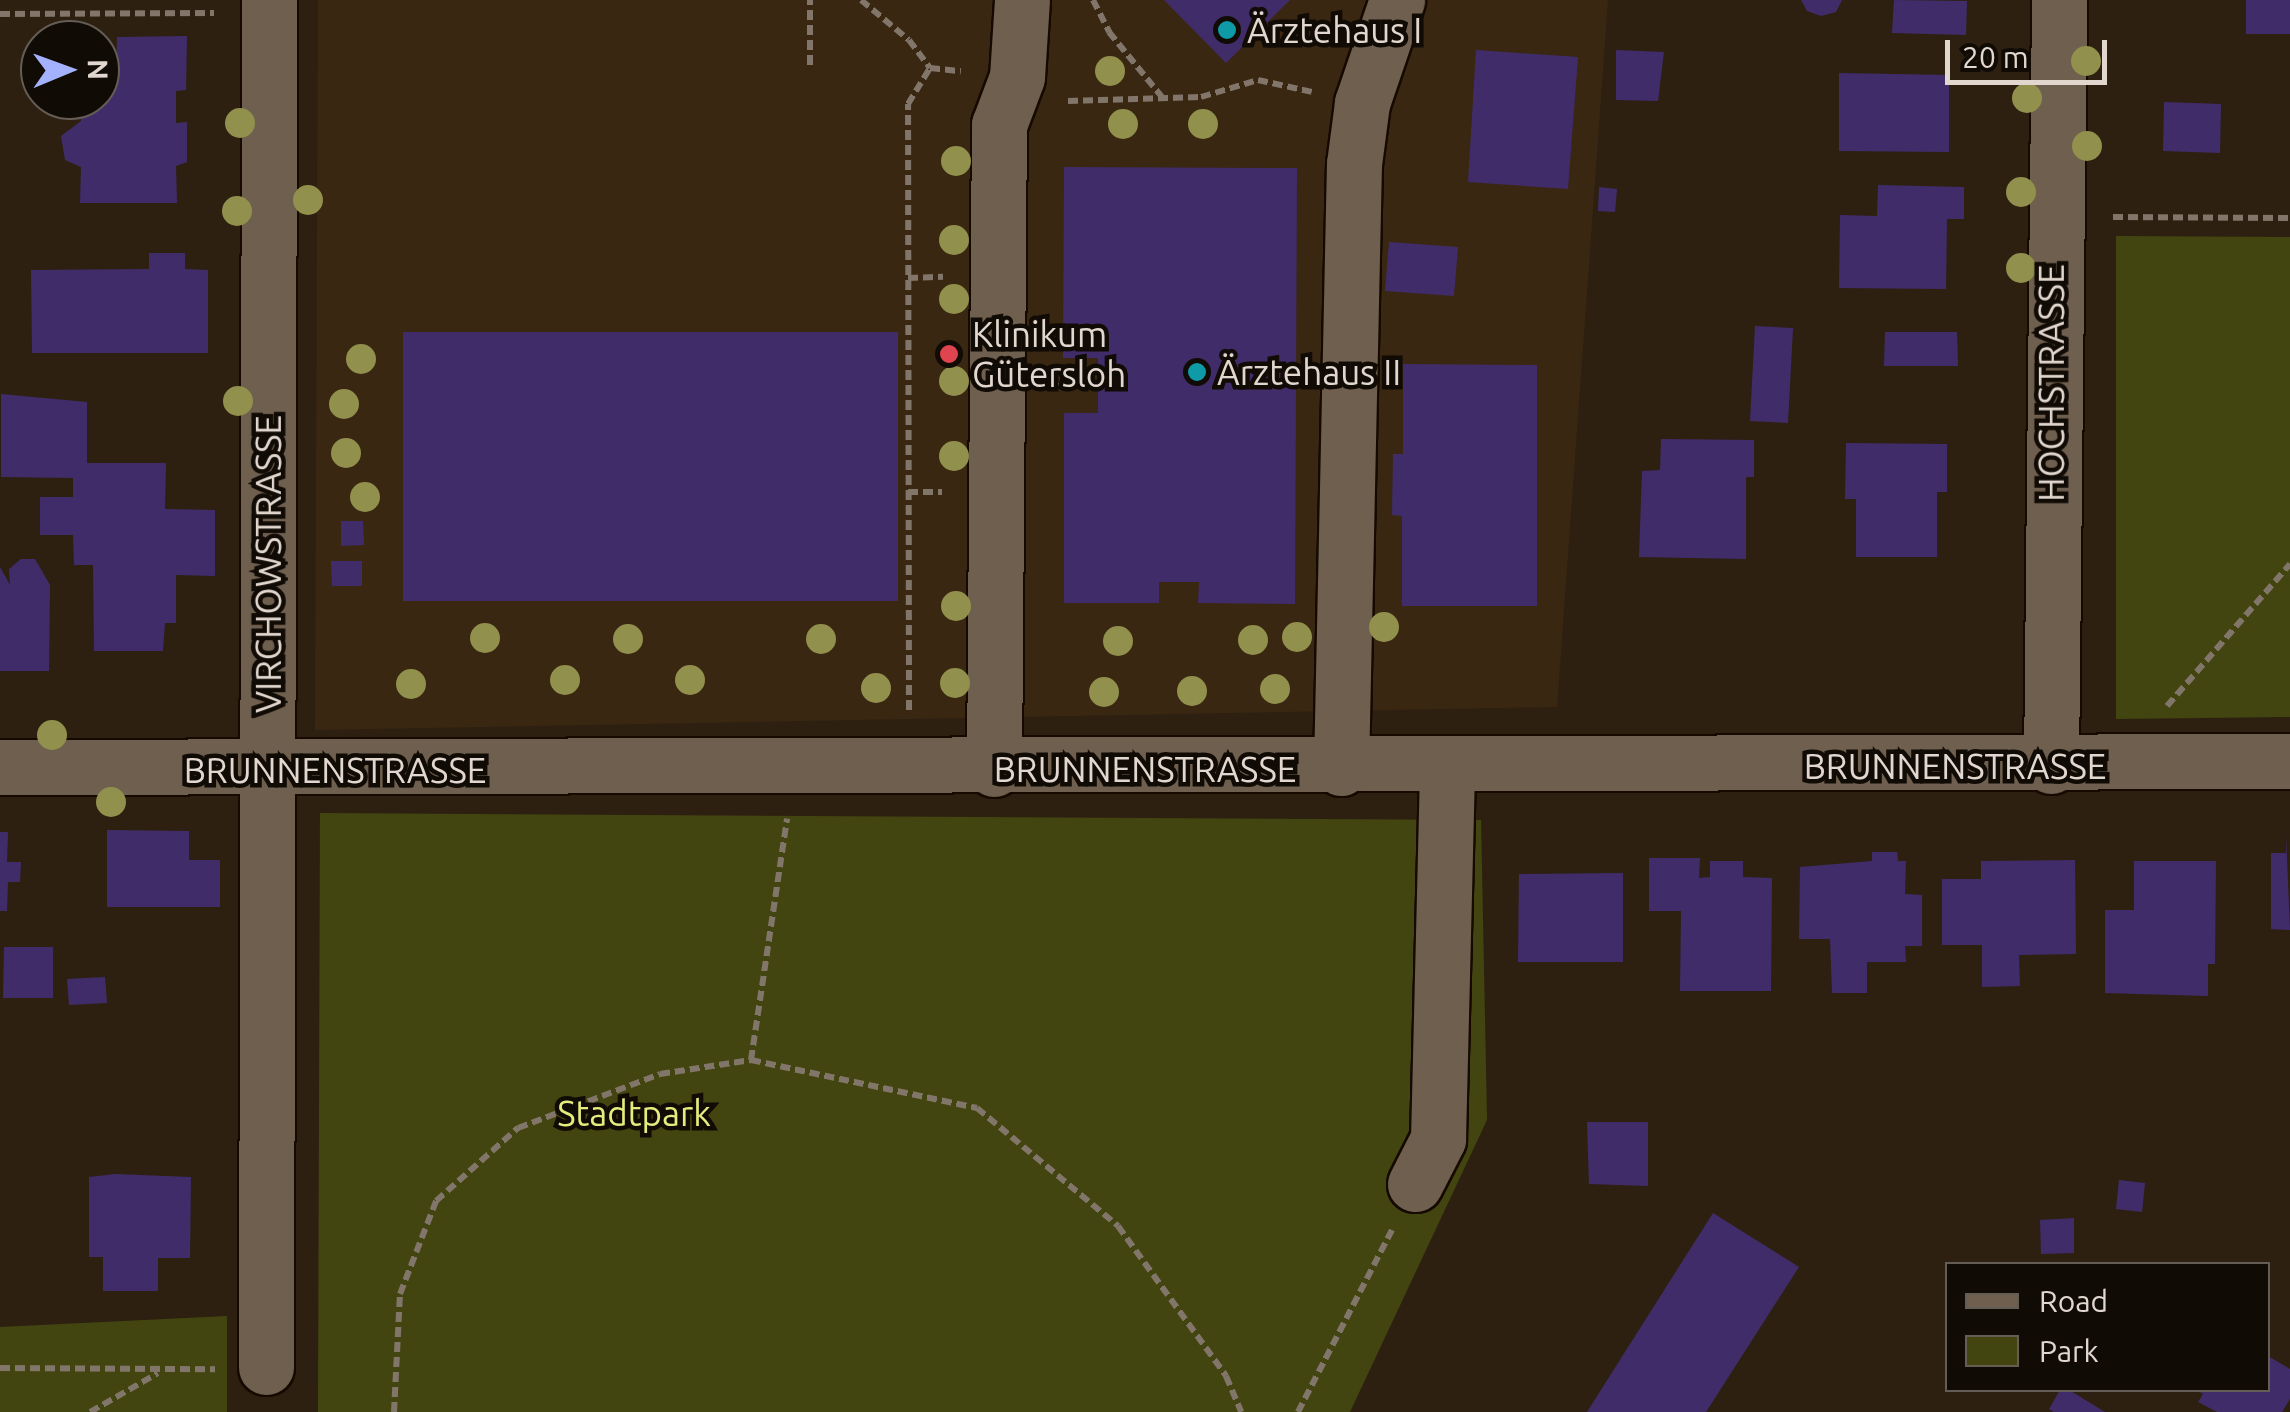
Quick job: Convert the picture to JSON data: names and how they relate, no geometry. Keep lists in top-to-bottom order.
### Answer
{
  "streets": {
    "street": ["HOCHSTRASSE", "VIRCHOWSTRASSE", "BRUNNENSTRASSE"]
  },
  "crossings": [
    ["HOCHSTRASSE", "BRUNNENSTRASSE"],
    ["VIRCHOWSTRASSE", "BRUNNENSTRASSE"]
  ],
  "parks": ["Stadtpark"],
  "places": ["Ärztehaus I", "Klinikum Gütersloh", "Ärztehaus II"],
  "legend": ["Road", "Park"],
  "scale_bar": "20 m",
  "north": "right"
}
